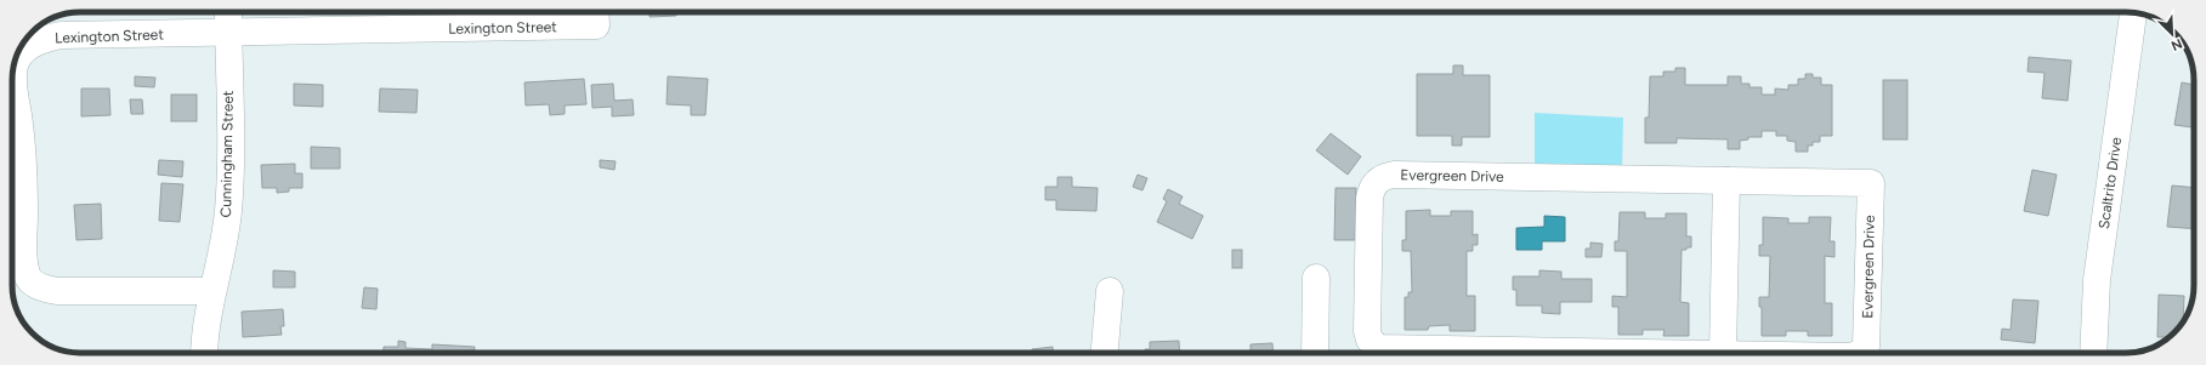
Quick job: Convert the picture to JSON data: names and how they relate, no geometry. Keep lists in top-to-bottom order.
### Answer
{
  "streets": {
    "street": [
      "Lexington Street",
      "Cunningham Street",
      "Evergreen Drive",
      "Scaltrito Drive"
    ]
  },
  "crossings": [
    ["Lexington Street", "Cunningham Street"]
  ],
  "north": "bottom right"
}
